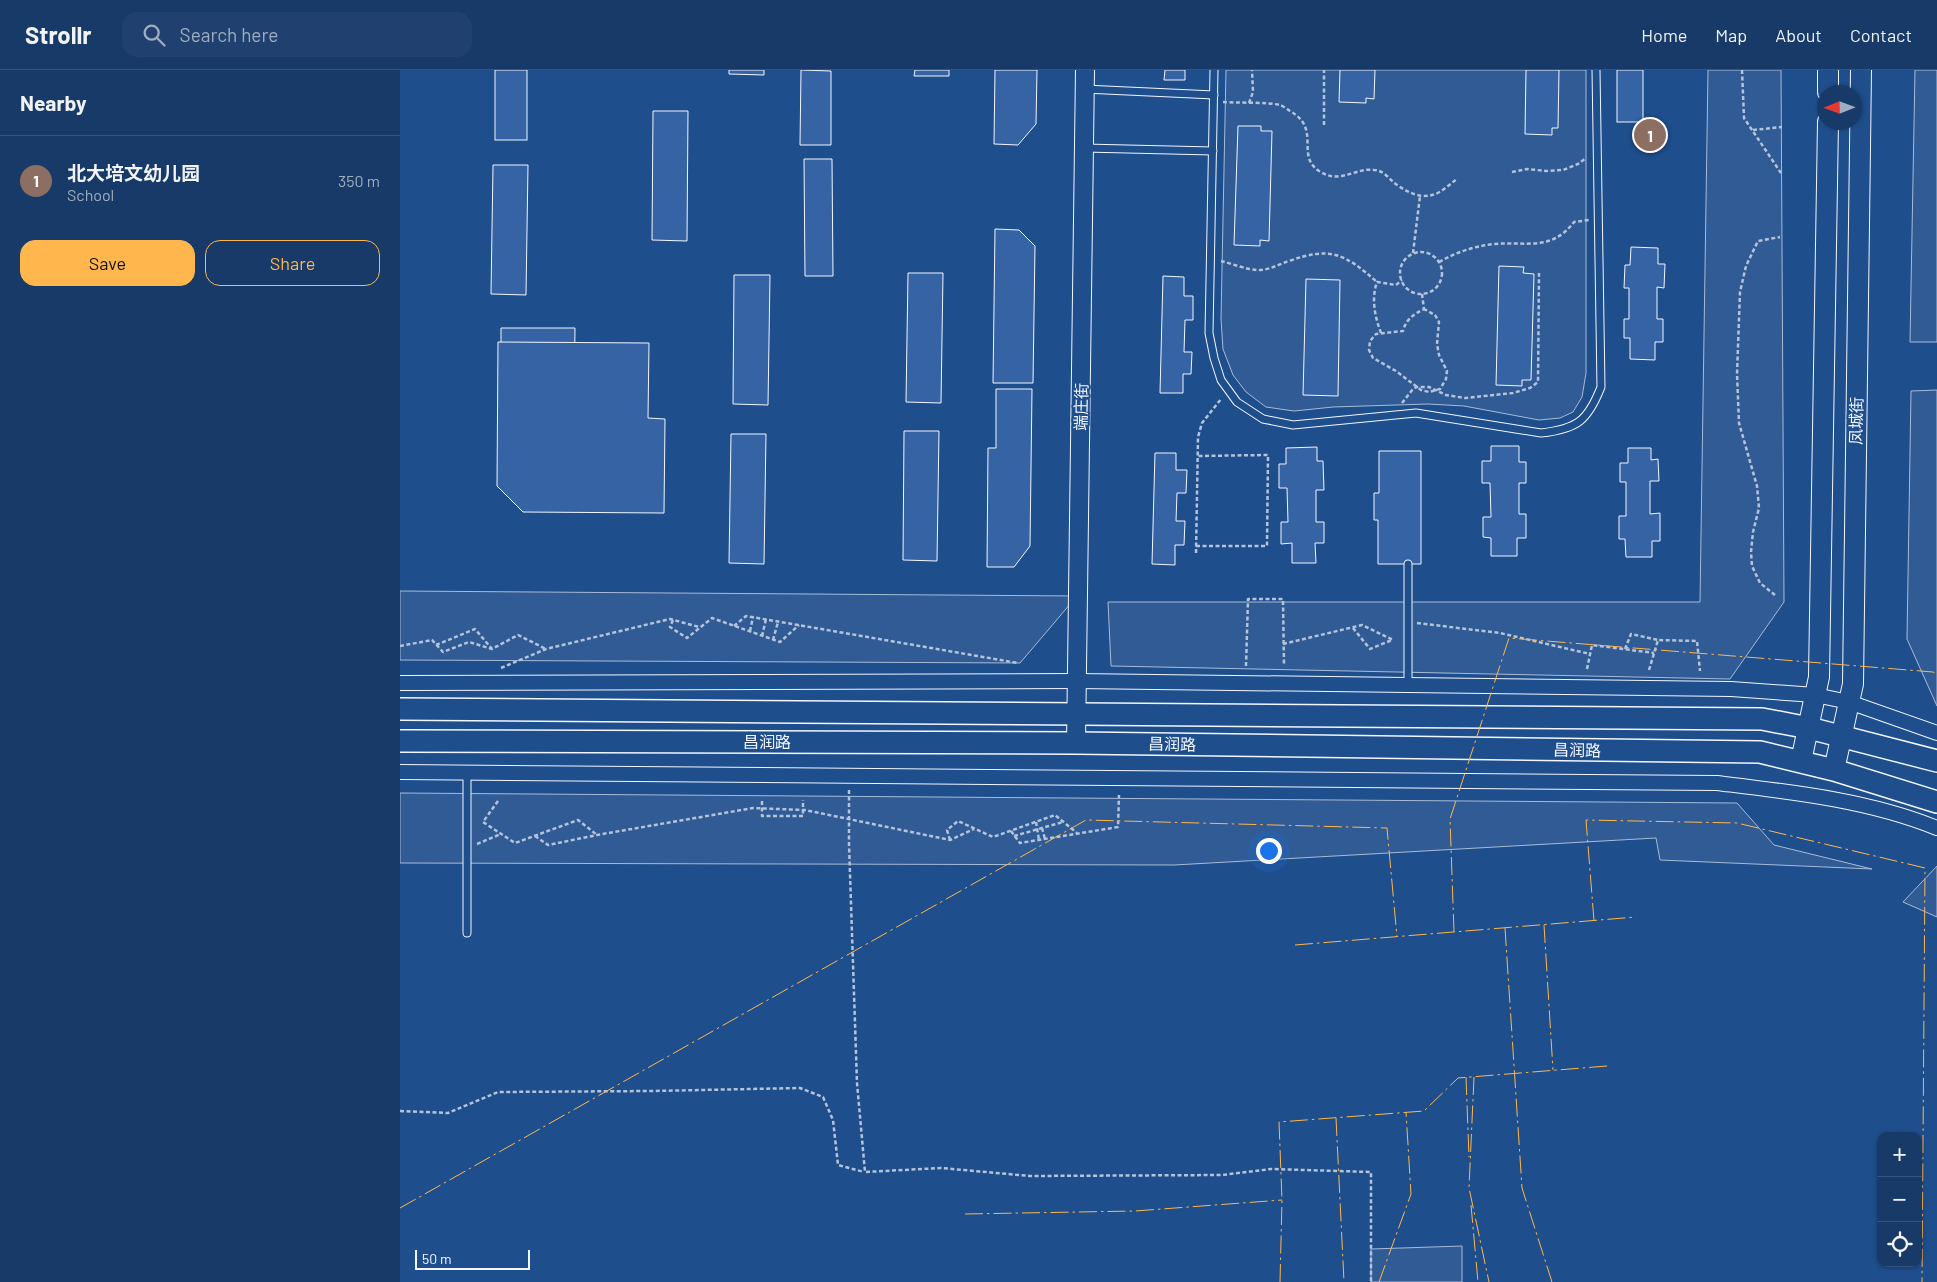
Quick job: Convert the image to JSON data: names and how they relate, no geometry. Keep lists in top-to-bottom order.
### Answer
{
  "streets": {
    "main road": ["凤城街", "昌润路"],
    "street": ["端庄街"]
  },
  "crossings": [
    ["端庄街", "昌润路"],
    ["凤城街", "昌润路"]
  ],
  "scale_bar": "50 m",
  "north": "left",
  "page": {
    "header": "Strollr",
    "search": "Search here",
    "nav": [
      "Home",
      "Map",
      "About",
      "Contact"
    ],
    "heading": "Nearby",
    "pins": "1",
    "list": [
      {
        "mark": "1",
        "name": "北大培文幼儿园",
        "note": "School",
        "value": "350 m"
      }
    ],
    "buttons": ["Save", "Share"],
    "map_buttons": ["+", "−"],
    "scale": "50 m"
  }
}
